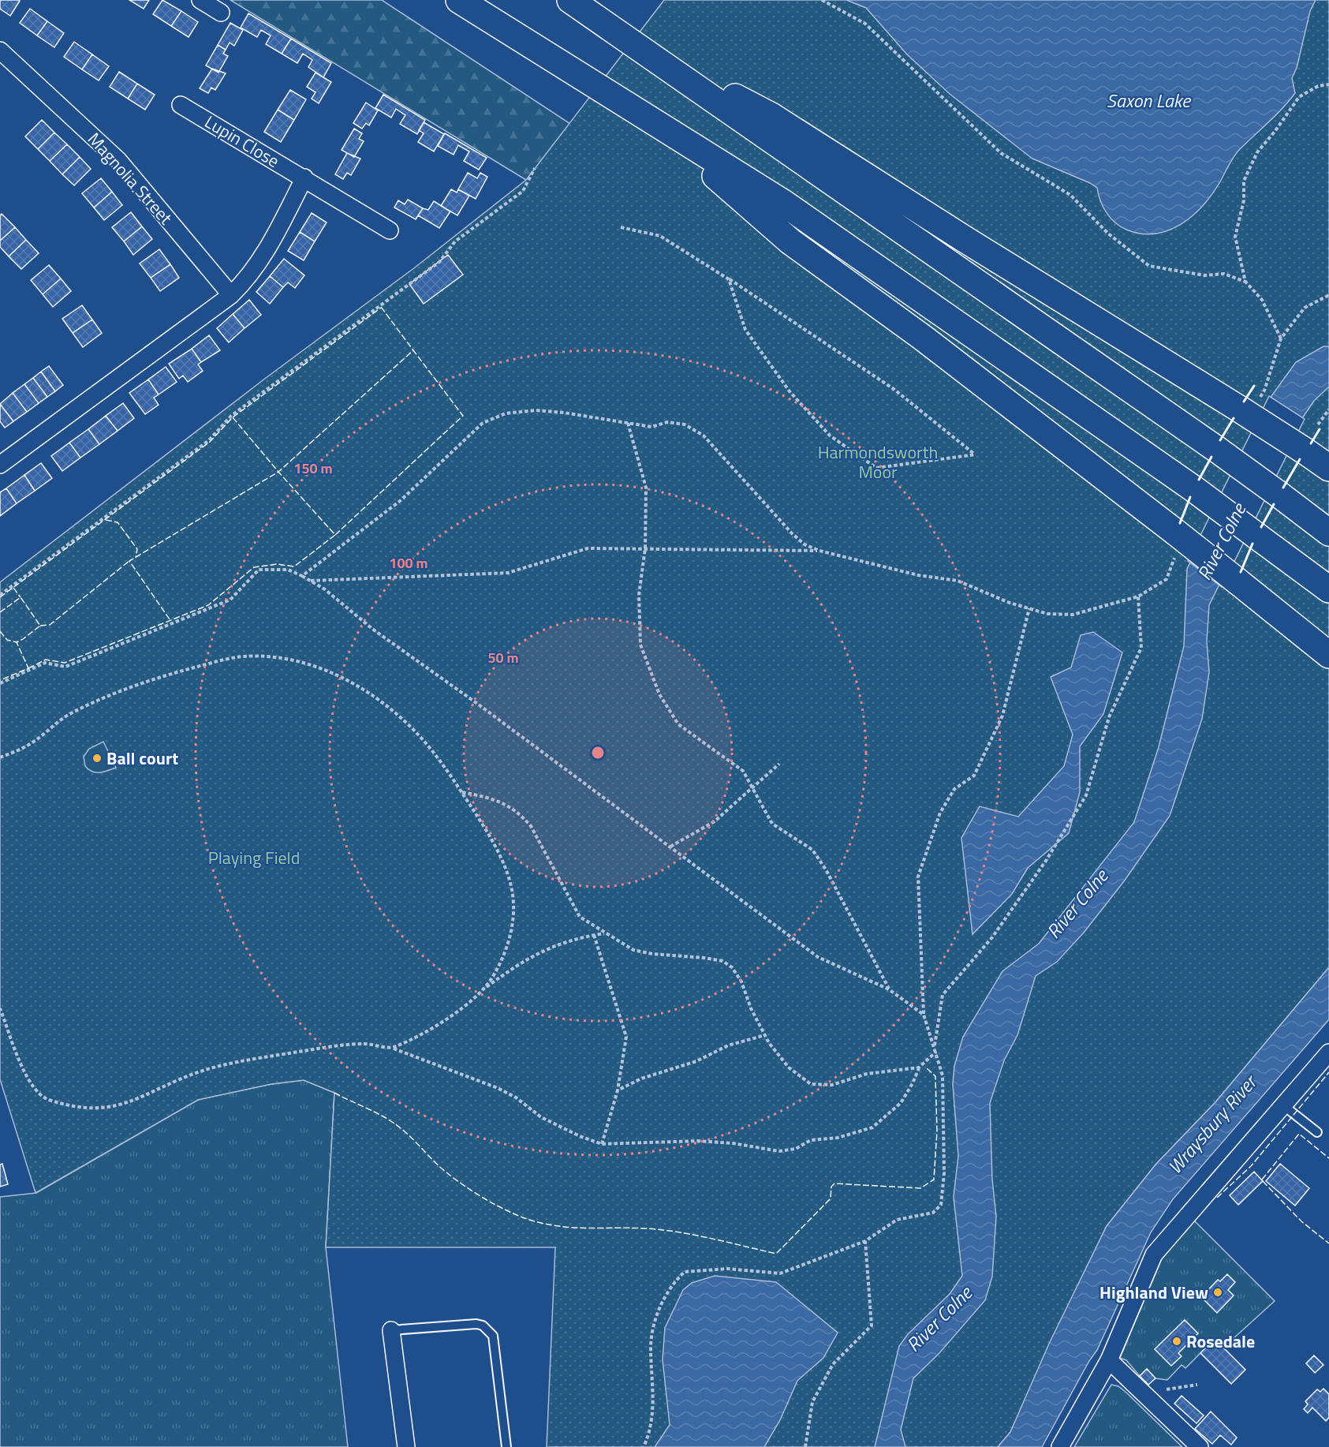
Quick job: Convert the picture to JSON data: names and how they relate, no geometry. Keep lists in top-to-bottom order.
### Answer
{
  "streets": {
    "street": ["Lupin Close", "Magnolia Street"]
  },
  "water": ["Saxon Lake", "River Colne", "Wraysbury River"],
  "parks": ["Harmondsworth Moor", "Playing Field"],
  "places": ["Ball court", "Highland View", "Rosedale"],
  "rings": ["150 m", "100 m", "50 m"]
}
